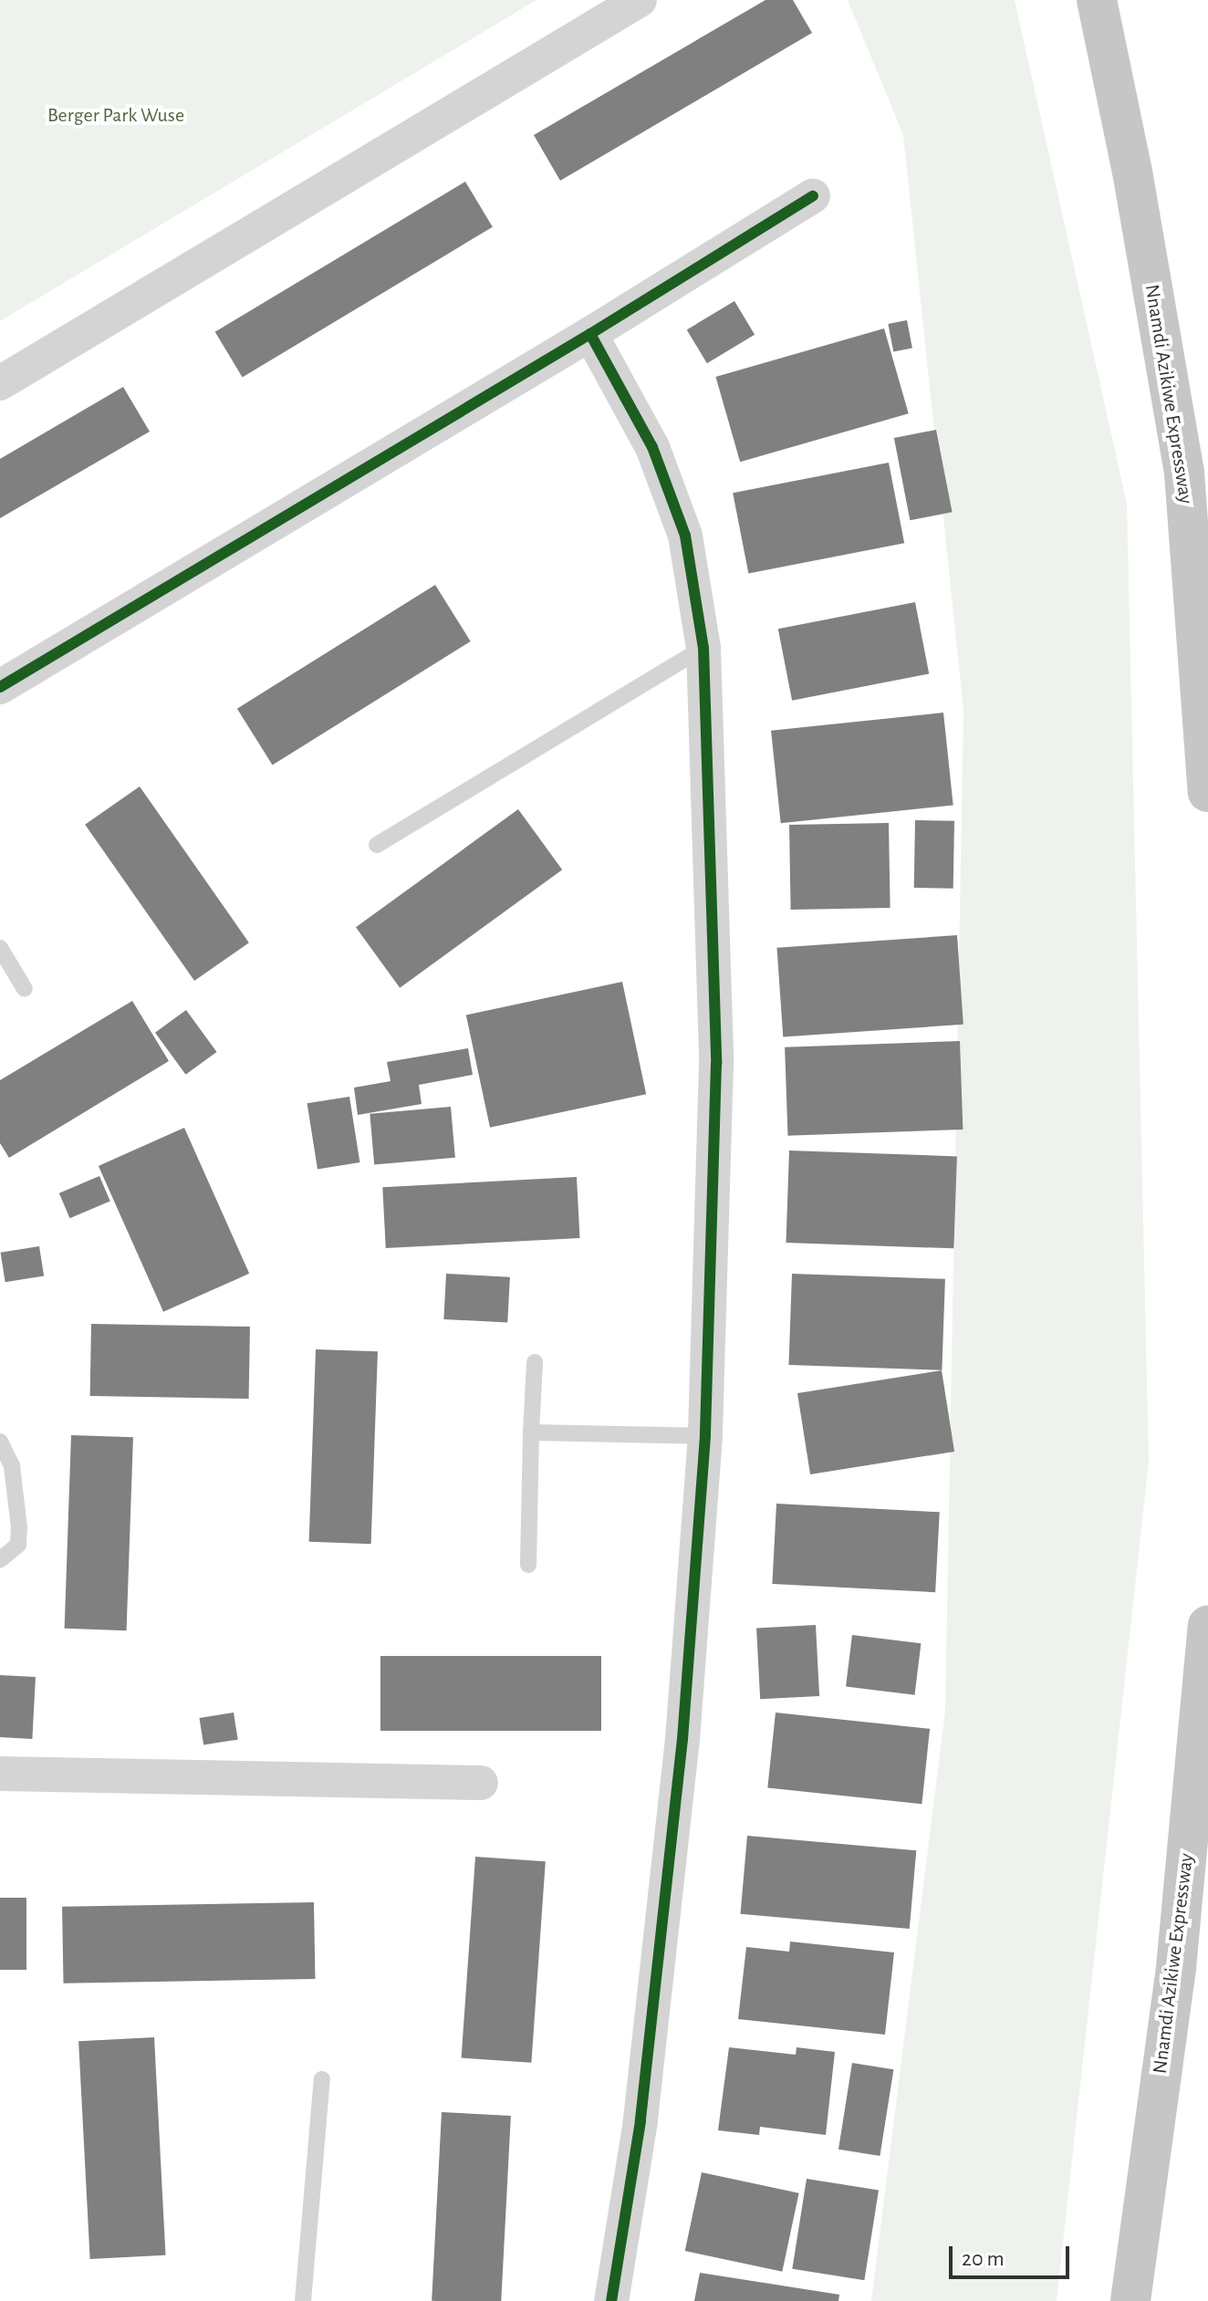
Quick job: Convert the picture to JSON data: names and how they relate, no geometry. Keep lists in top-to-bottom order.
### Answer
{
  "streets": {
    "highway": ["Nnamdi Azikiwe Expressway"]
  },
  "parks": ["Berger Park Wuse"],
  "scale_bar": "20 m"
}
